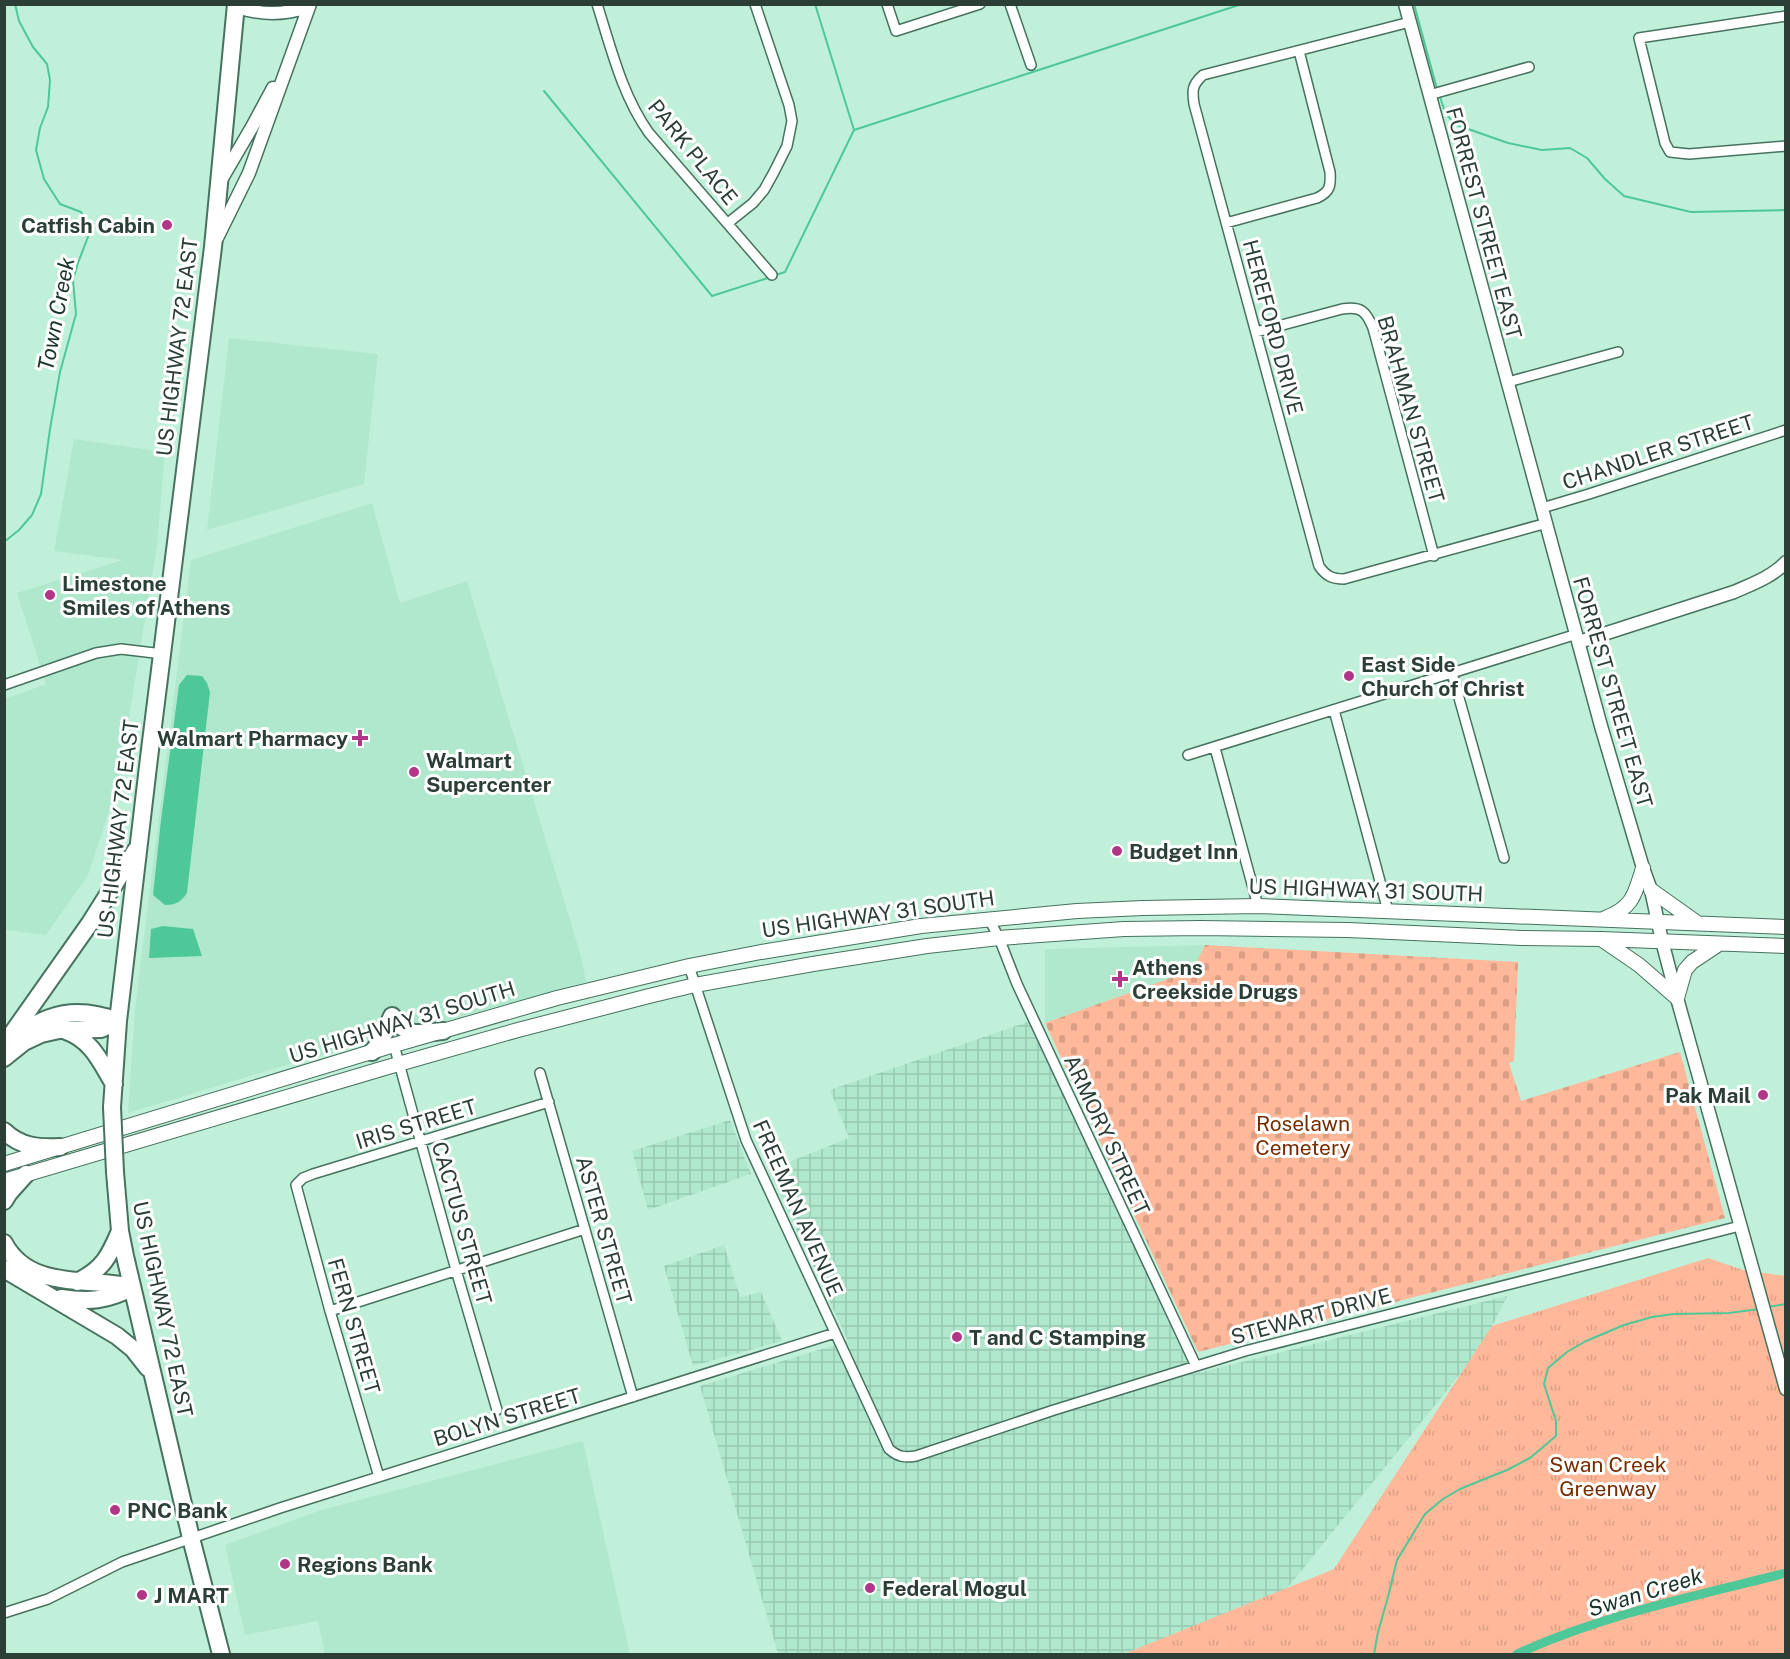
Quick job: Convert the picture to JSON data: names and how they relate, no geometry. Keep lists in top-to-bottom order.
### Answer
{
  "streets": {
    "highway": ["US HIGHWAY 72 EAST"],
    "main road": ["US HIGHWAY 31 SOUTH"],
    "street": [
      "PARK PLACE",
      "FORREST STREET EAST",
      "HEREFORD DRIVE",
      "BRAHMAN STREET",
      "CHANDLER STREET",
      "IRIS STREET",
      "ARMORY STREET",
      "FREEMAN AVENUE",
      "CACTUS STREET",
      "ASTER STREET",
      "STEWART DRIVE",
      "FERN STREET",
      "BOLYN STREET"
    ]
  },
  "crossings": [
    ["FORREST STREET EAST", "HEREFORD DRIVE"],
    ["FORREST STREET EAST", "CHANDLER STREET"],
    ["FORREST STREET EAST", "US HIGHWAY 31 SOUTH"],
    ["FORREST STREET EAST", "STEWART DRIVE"],
    ["HEREFORD DRIVE", "BRAHMAN STREET"],
    ["US HIGHWAY 72 EAST", "BOLYN STREET"],
    ["US HIGHWAY 31 SOUTH", "ARMORY STREET"],
    ["US HIGHWAY 31 SOUTH", "FREEMAN AVENUE"],
    ["US HIGHWAY 31 SOUTH", "CACTUS STREET"],
    ["IRIS STREET", "CACTUS STREET"],
    ["IRIS STREET", "ASTER STREET"],
    ["IRIS STREET", "FERN STREET"],
    ["ARMORY STREET", "STEWART DRIVE"],
    ["FREEMAN AVENUE", "STEWART DRIVE"],
    ["FREEMAN AVENUE", "BOLYN STREET"],
    ["ASTER STREET", "BOLYN STREET"],
    ["FERN STREET", "BOLYN STREET"]
  ],
  "water": ["Town Creek", "Swan Creek"],
  "parks": ["Roselawn Cemetery", "Swan Creek Greenway"],
  "places": {
    "other": [
      "Catfish Cabin",
      "Limestone Smiles of Athens",
      "East Side Church of Christ",
      "Walmart Supercenter",
      "Budget Inn",
      "Pak Mail",
      "T and C Stamping",
      "PNC Bank",
      "Regions Bank",
      "Federal Mogul",
      "J MART"
    ],
    "health": ["Walmart Pharmacy", "Athens Creekside Drugs"]
  }
}
